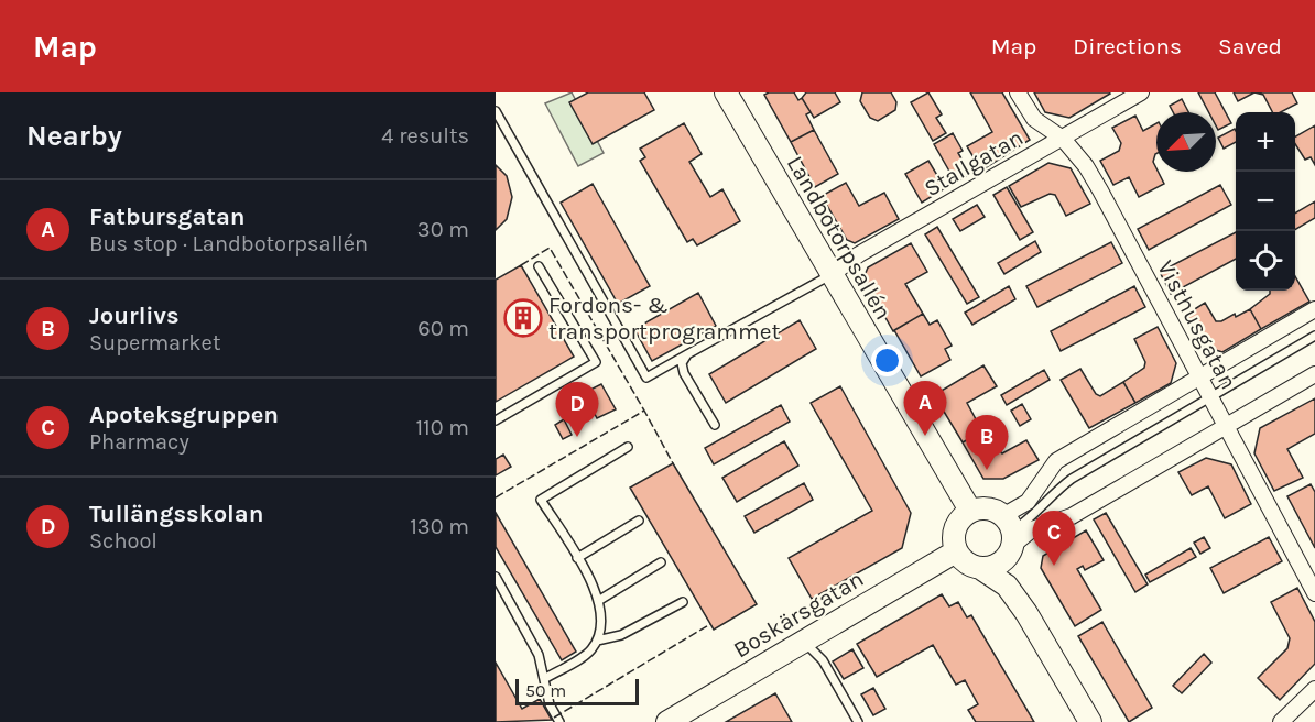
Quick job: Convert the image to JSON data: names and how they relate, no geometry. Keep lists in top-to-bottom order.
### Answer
{
  "streets": {
    "street": [
      "Stallgatan",
      "Landbotorpsallén",
      "Visthusgatan",
      "Boskärsgatan"
    ]
  },
  "crossings": [
    ["Stallgatan", "Landbotorpsallén"],
    ["Stallgatan", "Visthusgatan"],
    ["Landbotorpsallén", "Boskärsgatan"]
  ],
  "places": {
    "building": ["Fordons- & transportprogrammet"]
  },
  "scale_bar": "50 m",
  "north": "bottom left",
  "page": {
    "header": "Map",
    "nav": ["Map", "Directions", "Saved"],
    "heading": ["Nearby", "4 results"],
    "map_buttons": ["+", "−"],
    "list": [
      {
        "mark": "A",
        "name": "Fatbursgatan",
        "note": "Bus stop · Landbotorpsallén",
        "value": "30 m"
      },
      {
        "mark": "B",
        "name": "Jourlivs",
        "note": "Supermarket",
        "value": "60 m"
      },
      {
        "mark": "C",
        "name": "Apoteksgruppen",
        "note": "Pharmacy",
        "value": "110 m"
      },
      {
        "mark": "D",
        "name": "Tullängsskolan",
        "note": "School",
        "value": "130 m"
      }
    ],
    "pins": [
      "A",
      "D",
      "B",
      "C"
    ],
    "scale": "50 m"
  }
}
